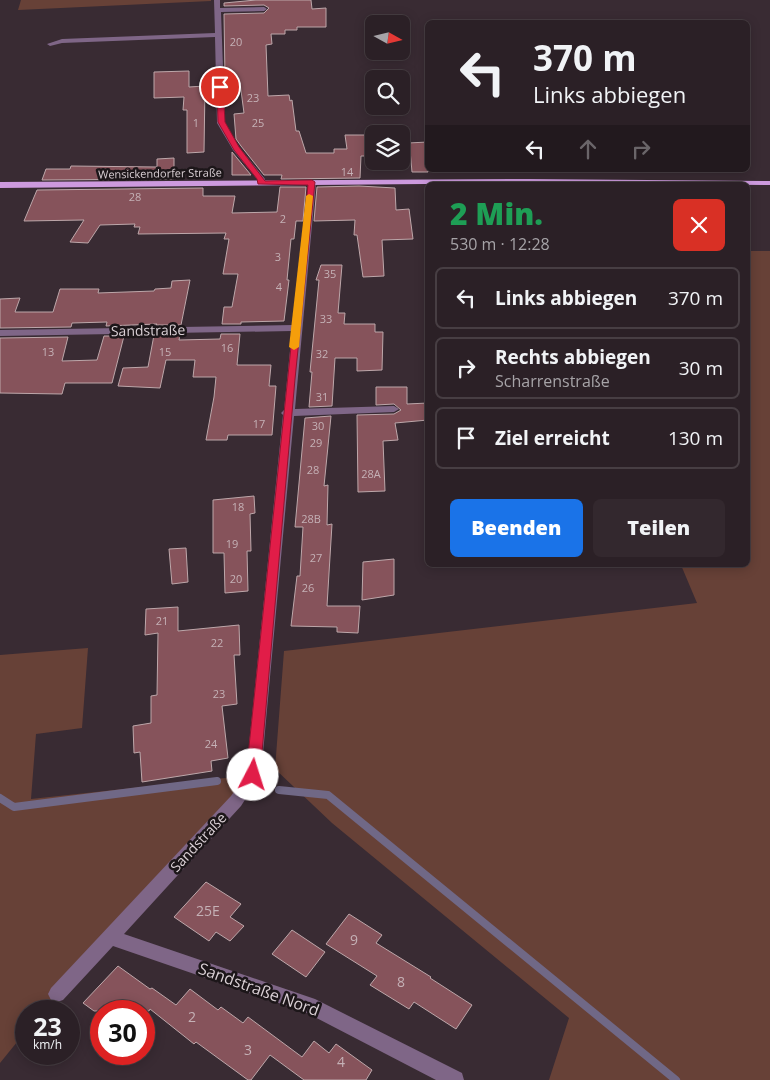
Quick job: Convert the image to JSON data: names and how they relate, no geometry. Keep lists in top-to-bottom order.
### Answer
{
  "streets": {
    "main road": ["Wensickendorfer Straße"],
    "street": ["Sandstraße", "Sandstraße Nord"]
  },
  "crossings": [
    ["Wensickendorfer Straße", "Sandstraße"],
    ["Sandstraße", "Sandstraße Nord"]
  ],
  "house_numbers": [
    "20",
    "23",
    "1",
    "25",
    "14",
    "28",
    "2",
    "3",
    "35",
    "4",
    "33",
    "16",
    "13",
    "15",
    "32",
    "31",
    "17",
    "30",
    "29",
    "28",
    "28A",
    "18",
    "28B",
    "19",
    "27",
    "20",
    "26",
    "21",
    "22",
    "23",
    "24",
    "25E",
    "9",
    "8",
    "2",
    "3",
    "4"
  ],
  "north": "right",
  "page": {
    "turn": ["370 m", "Links abbiegen"],
    "heading": ["2 Min.", "530 m · 12:28"],
    "list": [
      {
        "name": "Links abbiegen",
        "value": "370 m"
      },
      {
        "name": "Rechts abbiegen",
        "note": "Scharrenstraße",
        "value": "30 m"
      },
      {
        "name": "Ziel erreicht",
        "value": "130 m"
      }
    ],
    "buttons": ["Beenden", "Teilen"],
    "speed": "23 km/h",
    "limit": "30"
  }
}
